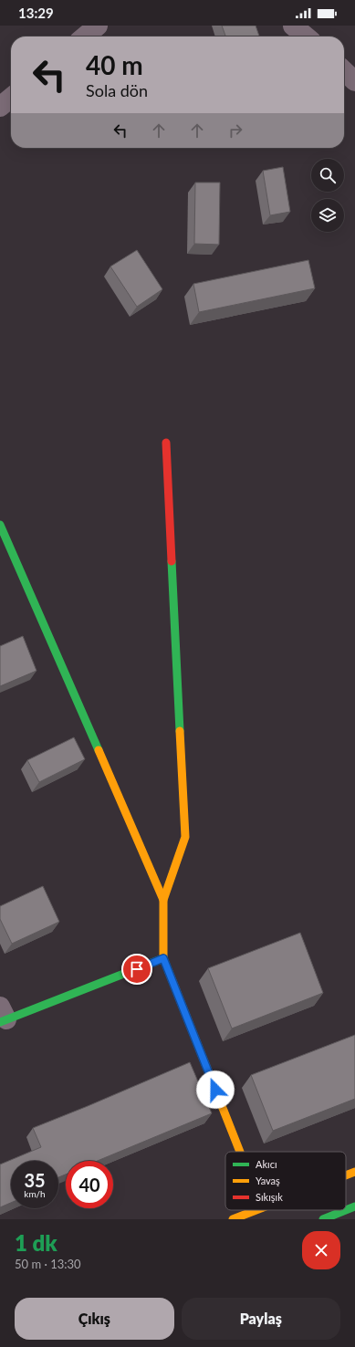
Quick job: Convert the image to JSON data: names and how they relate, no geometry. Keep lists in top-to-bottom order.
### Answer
{
  "legend": ["Akıcı", "Yavaş", "Sıkışık"],
  "page": {
    "status": "13:29",
    "turn": ["40 m", "Sola dön"],
    "speed": "35 km/h",
    "limit": "40",
    "heading": ["1 dk", "50 m · 13:30"],
    "buttons": ["Çıkış", "Paylaş"]
  }
}
